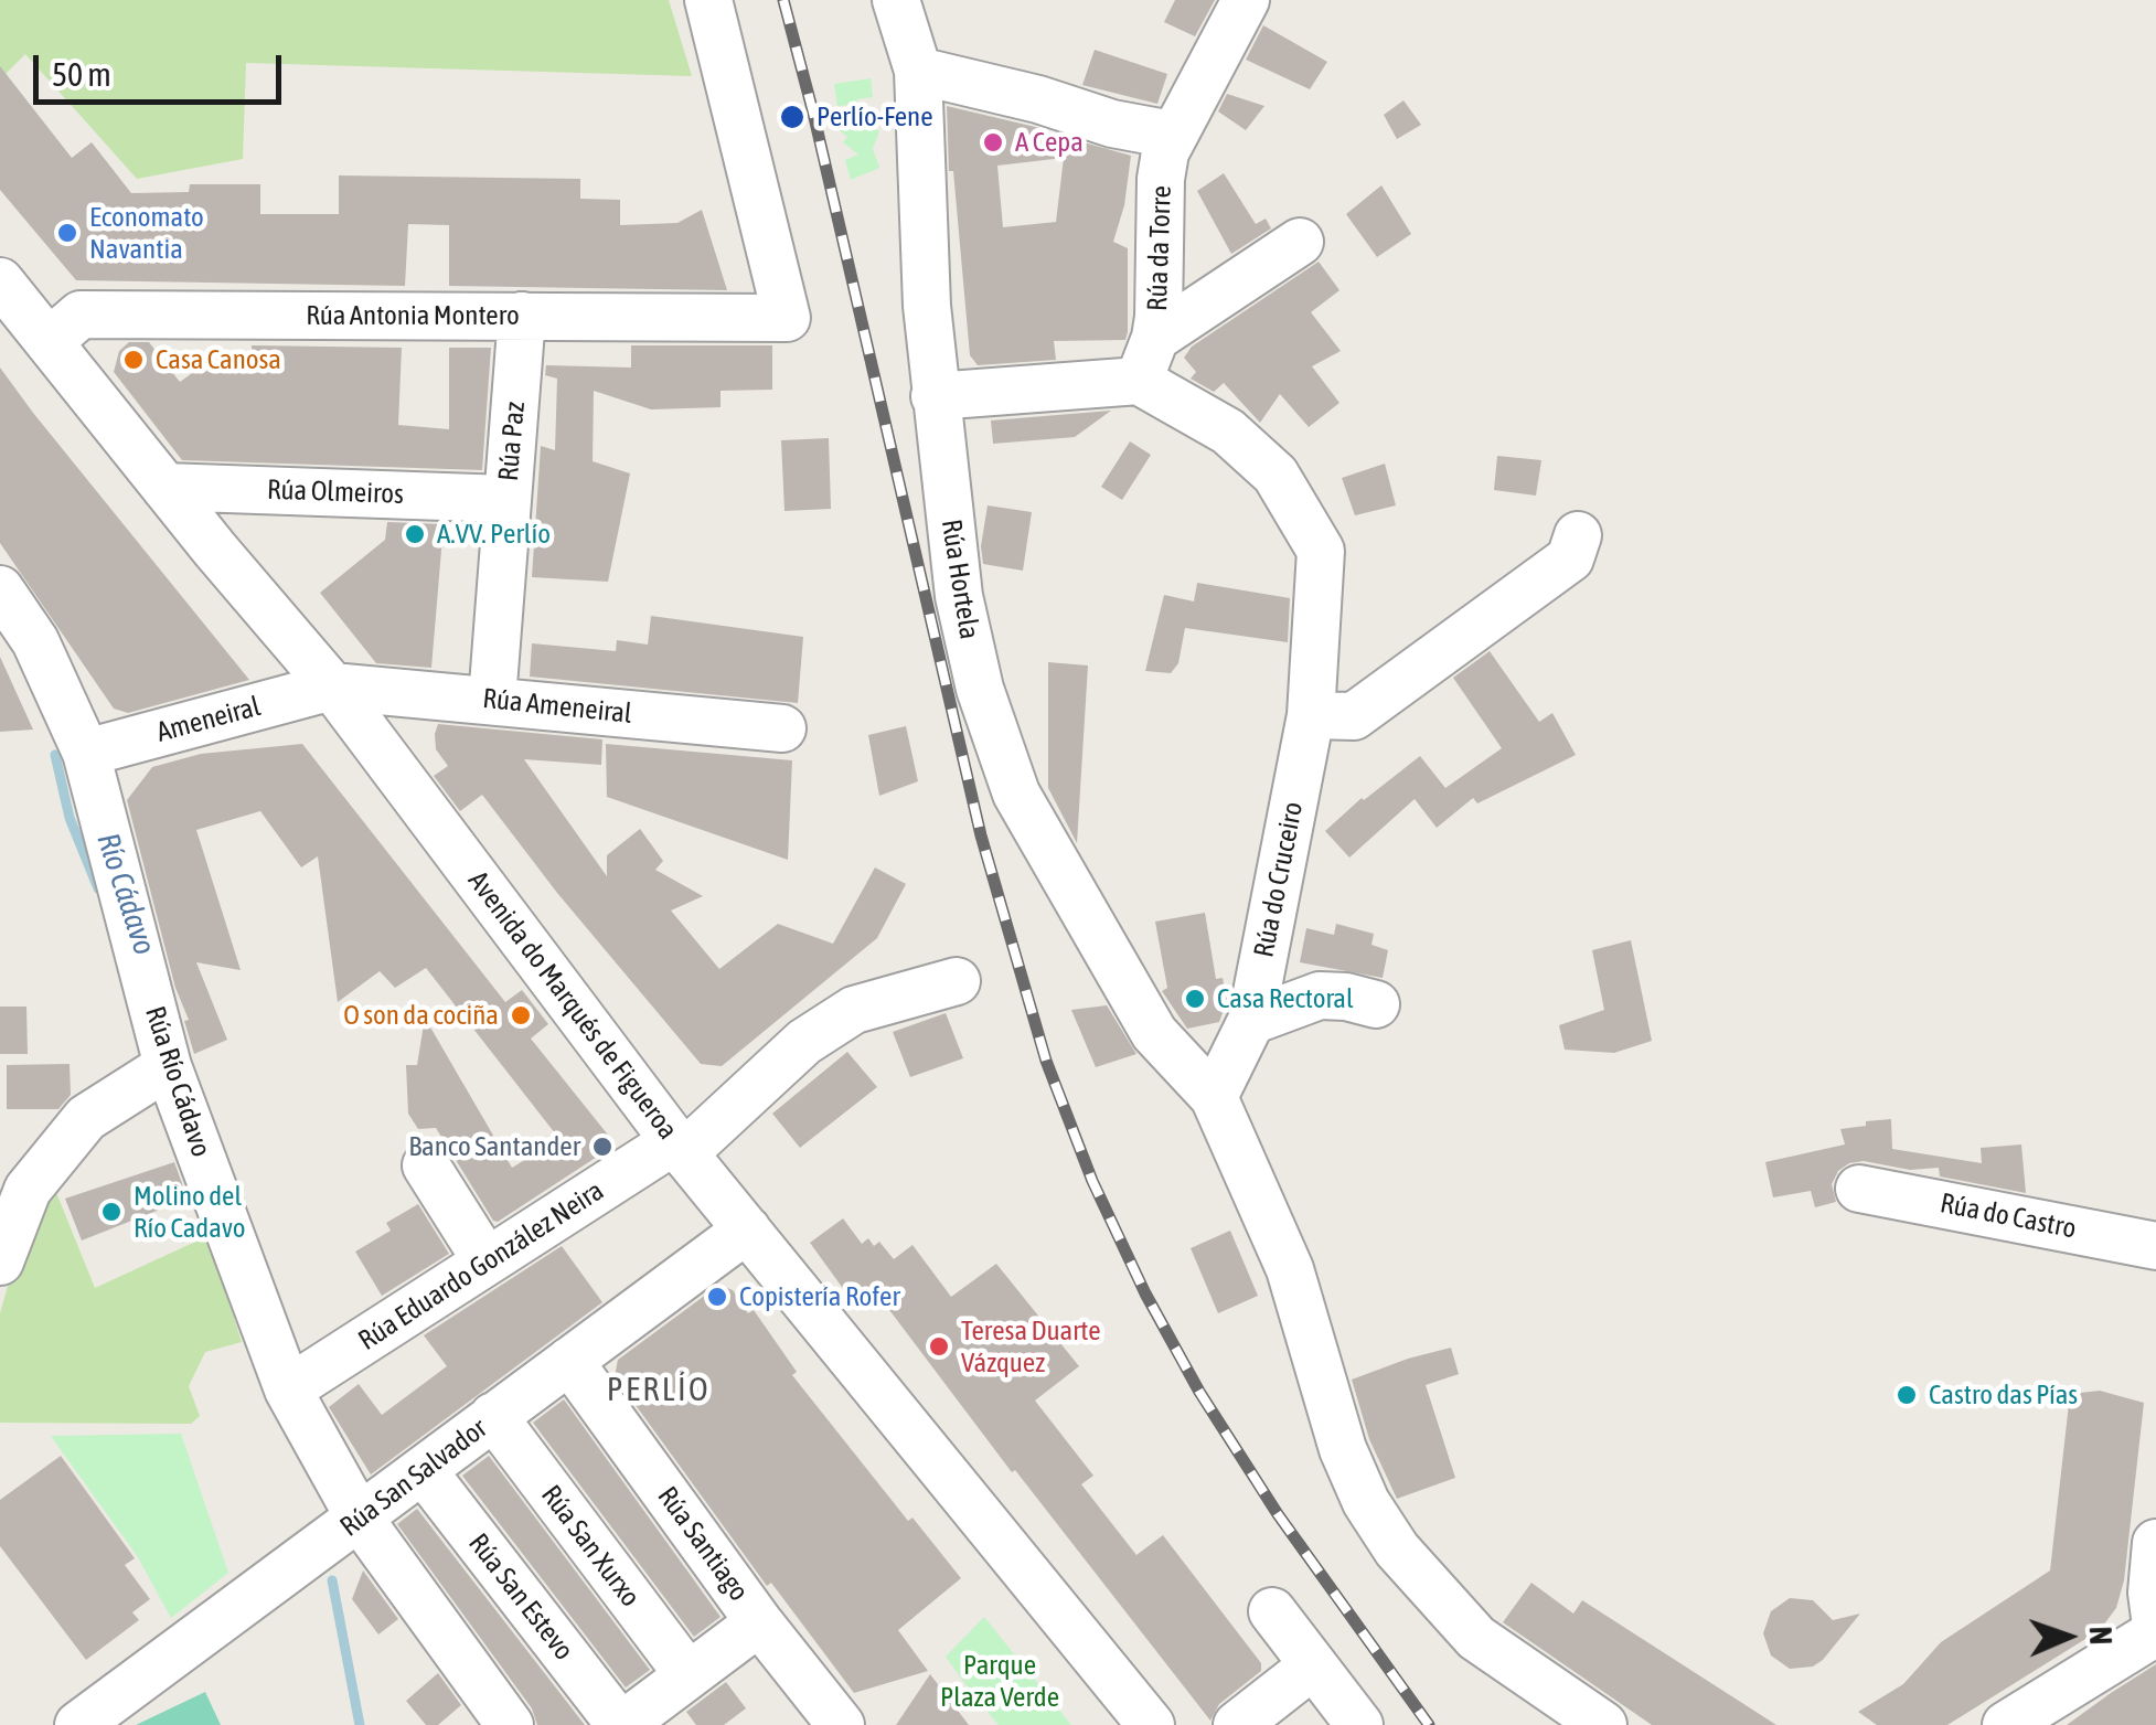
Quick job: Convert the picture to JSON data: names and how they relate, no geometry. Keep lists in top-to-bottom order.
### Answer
{
  "streets": {
    "street": [
      "Rúa da Torre",
      "Rúa Antonia Montero",
      "Rúa Paz",
      "Rúa Olmeiros",
      "Rúa Hortela",
      "Rúa Ameneiral",
      "Ameneiral",
      "Rúa do Cruceiro",
      "Avenida do Marqués de Figueroa",
      "Rúa Río Cádavo",
      "Rúa do Castro",
      "Rúa Eduardo González Neira",
      "Rúa San Salvador",
      "Rúa Santiago",
      "Rúa San Xurxo",
      "Rúa San Estevo"
    ]
  },
  "crossings": [
    ["Rúa da Torre", "Rúa do Cruceiro"],
    ["Rúa Antonia Montero", "Rúa Paz"],
    ["Rúa Antonia Montero", "Avenida do Marqués de Figueroa"],
    ["Rúa Paz", "Rúa Olmeiros"],
    ["Rúa Paz", "Rúa Ameneiral"],
    ["Rúa Olmeiros", "Avenida do Marqués de Figueroa"],
    ["Rúa Hortela", "Rúa do Cruceiro"],
    ["Rúa Ameneiral", "Ameneiral"],
    ["Rúa Ameneiral", "Avenida do Marqués de Figueroa"],
    ["Ameneiral", "Avenida do Marqués de Figueroa"],
    ["Ameneiral", "Rúa Río Cádavo"],
    ["Avenida do Marqués de Figueroa", "Rúa Eduardo González Neira"],
    ["Avenida do Marqués de Figueroa", "Rúa San Salvador"],
    ["Rúa Río Cádavo", "Rúa Eduardo González Neira"],
    ["Rúa Río Cádavo", "Rúa San Salvador"],
    ["Rúa San Salvador", "Rúa Santiago"],
    ["Rúa San Salvador", "Rúa San Xurxo"],
    ["Rúa San Salvador", "Rúa San Estevo"]
  ],
  "districts": ["PERLÍO"],
  "water": ["Río Cádavo"],
  "parks": ["Parque Plaza Verde"],
  "places": [
    "Perlío-Fene",
    "A Cepa",
    "Economato Navantia",
    "Casa Canosa",
    "A.VV. Perlío",
    "Casa Rectoral",
    "O son da cociña",
    "Banco Santander",
    "Molino del Río Cadavo",
    "Copistería Rofer",
    "Teresa Duarte Vázquez",
    "Castro das Pías"
  ],
  "scale_bar": "50 m",
  "north": "right"
}
